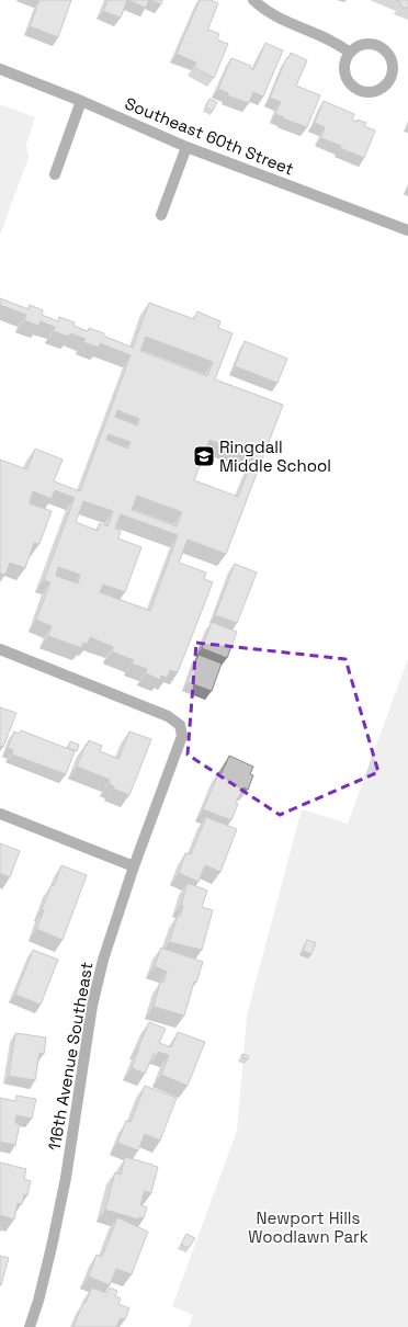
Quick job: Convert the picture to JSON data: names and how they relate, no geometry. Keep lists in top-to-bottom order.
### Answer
{
  "streets": {
    "street": ["Southeast 60th Street", "116th Avenue Southeast"]
  },
  "parks": ["Newport Hills Woodlawn Park"],
  "places": {
    "school or university": ["Ringdall Middle School"]
  }
}
